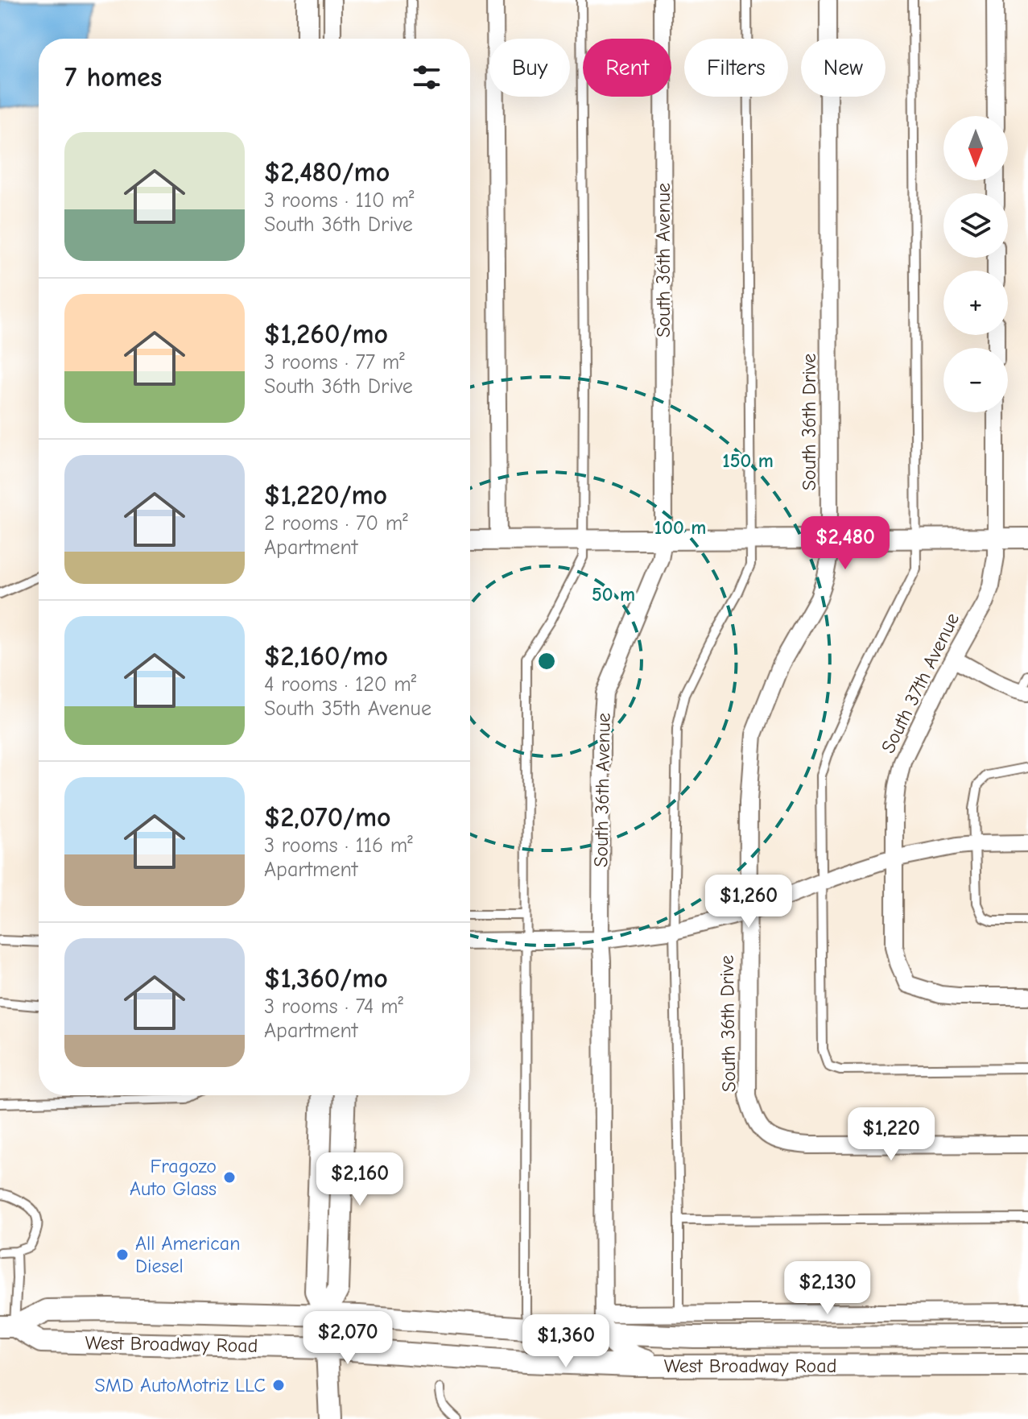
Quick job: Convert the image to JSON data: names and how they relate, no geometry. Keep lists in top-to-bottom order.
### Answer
{
  "streets": {
    "main road": ["West Broadway Road"],
    "street": ["South 36th Avenue", "South 36th Drive", "South 37th Avenue"]
  },
  "crossings": [
    ["South 36th Avenue", "West Broadway Road"]
  ],
  "places": ["Fragozo Auto Glass", "All American Diesel", "SMD AutoMotriz LLC"],
  "north": "bottom",
  "page": {
    "chip": [
      "Buy",
      "Rent",
      "Filters",
      "New"
    ],
    "heading": "7 homes",
    "map_buttons": ["+", "−"],
    "list": [
      {
        "name": "$2,480/mo",
        "note": "3 rooms · 110 m² · South 36th Drive"
      },
      {
        "name": "$1,260/mo",
        "note": "3 rooms · 77 m² · South 36th Drive"
      },
      {
        "name": "$1,220/mo",
        "note": "2 rooms · 70 m² · Apartment"
      },
      {
        "name": "$2,160/mo",
        "note": "4 rooms · 120 m² · South 35th Avenue"
      },
      {
        "name": "$2,070/mo",
        "note": "3 rooms · 116 m² · Apartment"
      },
      {
        "name": "$1,360/mo",
        "note": "3 rooms · 74 m² · Apartment"
      }
    ],
    "price": [
      "$2,480",
      "$1,260",
      "$1,220",
      "$2,160",
      "$2,130",
      "$2,070",
      "$1,360"
    ]
  },
  "rings": ["150 m", "100 m", "50 m"]
}
